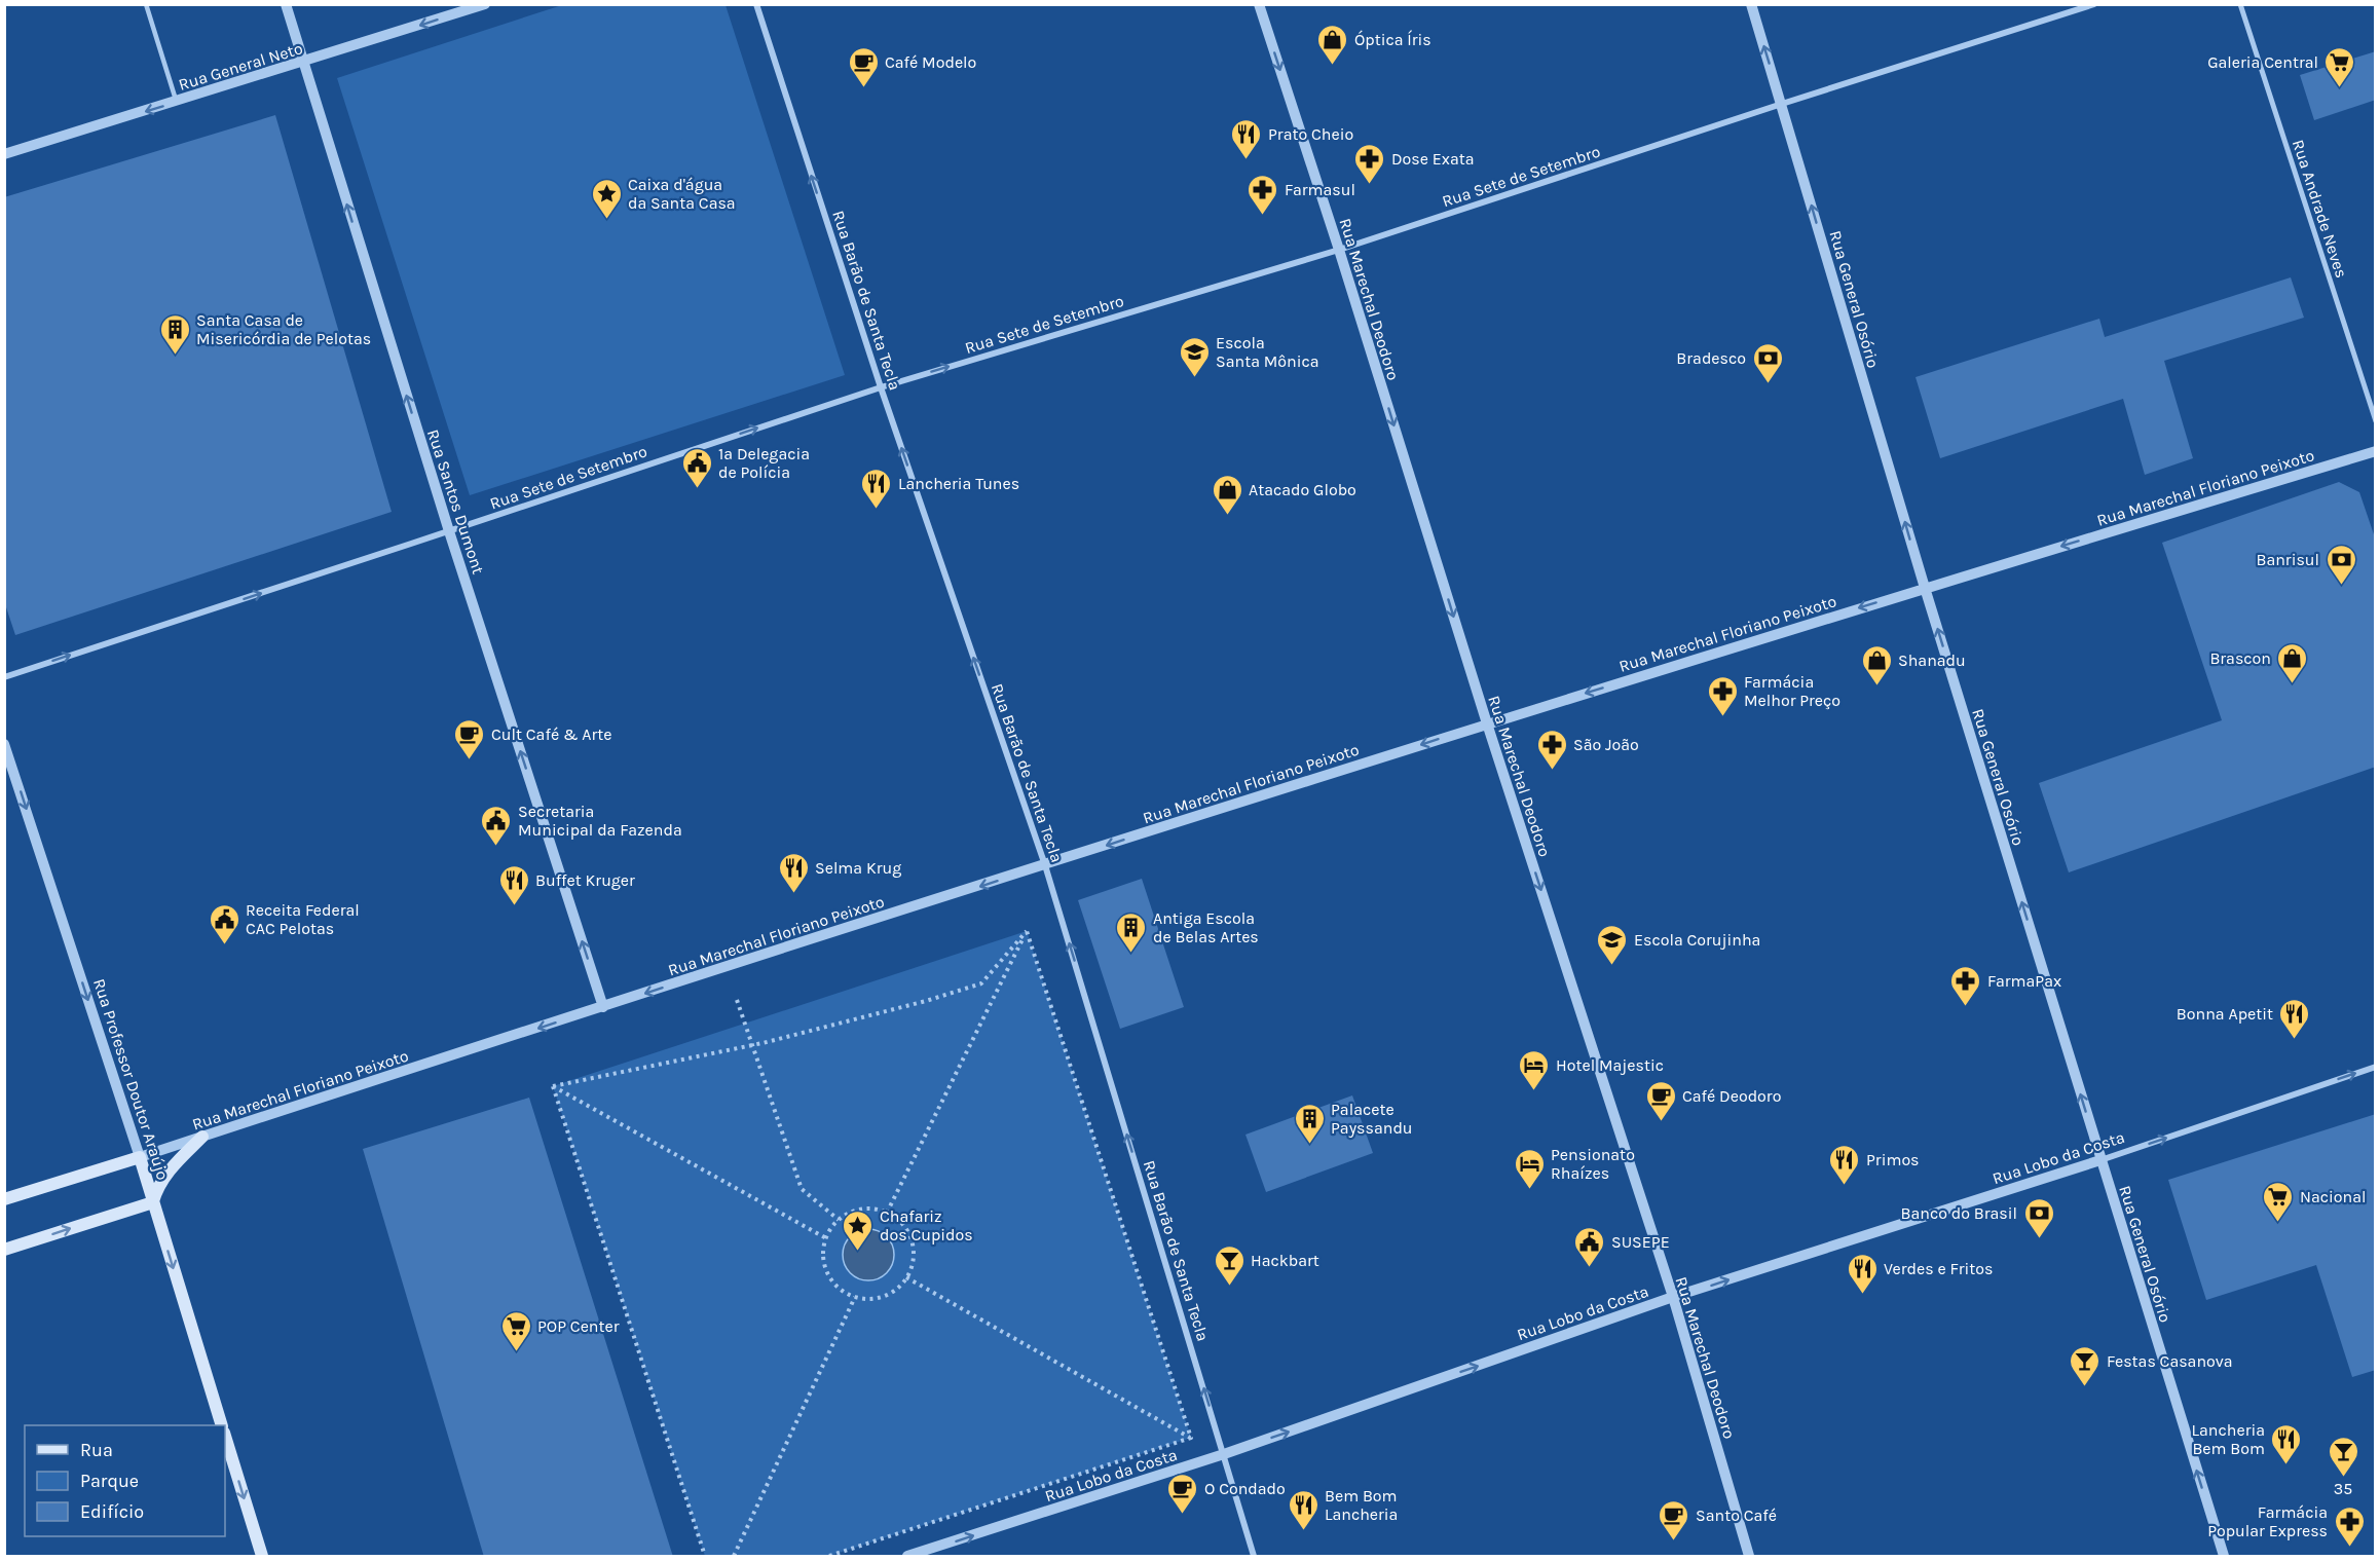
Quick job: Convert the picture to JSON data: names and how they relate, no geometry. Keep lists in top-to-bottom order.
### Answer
{
  "streets": {
    "main road": ["Rua Professor Doutor Araújo"],
    "street": [
      "Rua General Neto",
      "Rua Sete de Setembro",
      "Rua Andrade Neves",
      "Rua Marechal Deodoro",
      "Rua General Osório",
      "Rua Barão de Santa Tecla",
      "Rua Marechal Floriano Peixoto",
      "Rua Santos Dumont",
      "Rua Lobo da Costa"
    ]
  },
  "crossings": [
    ["Rua General Neto", "Rua Santos Dumont"],
    ["Rua Sete de Setembro", "Rua Marechal Deodoro"],
    ["Rua Sete de Setembro", "Rua General Osório"],
    ["Rua Sete de Setembro", "Rua Barão de Santa Tecla"],
    ["Rua Sete de Setembro", "Rua Santos Dumont"],
    ["Rua Marechal Deodoro", "Rua Marechal Floriano Peixoto"],
    ["Rua Marechal Deodoro", "Rua Lobo da Costa"],
    ["Rua General Osório", "Rua Marechal Floriano Peixoto"],
    ["Rua General Osório", "Rua Lobo da Costa"],
    ["Rua Barão de Santa Tecla", "Rua Marechal Floriano Peixoto"],
    ["Rua Barão de Santa Tecla", "Rua Lobo da Costa"],
    ["Rua Marechal Floriano Peixoto", "Rua Santos Dumont"],
    ["Rua Marechal Floriano Peixoto", "Rua Professor Doutor Araújo"]
  ],
  "one_way": [
    "Rua General Neto",
    "Rua Sete de Setembro",
    "Rua Marechal Deodoro",
    "Rua General Osório",
    "Rua Barão de Santa Tecla",
    "Rua Marechal Floriano Peixoto",
    "Rua Santos Dumont",
    "Rua Professor Doutor Araújo",
    "Rua Lobo da Costa"
  ],
  "places": {
    "shop": [
      "Óptica Íris",
      "Atacado Globo",
      "Brascon",
      "Shanadu"
    ],
    "cafe": [
      "Café Modelo",
      "Cult Café & Arte",
      "Café Deodoro",
      "O Condado",
      "Santo Café"
    ],
    "supermarket": ["Galeria Central", "Nacional", "POP Center"],
    "restaurant": [
      "Prato Cheio",
      "Lancheria Tunes",
      "Selma Krug",
      "Buffet Kruger",
      "Bonna Apetit",
      "Primos",
      "Verdes e Fritos",
      "Lancheria Bem Bom",
      "Bem Bom Lancheria"
    ],
    "pharmacy": [
      "Dose Exata",
      "Farmasul",
      "Farmácia Melhor Preço",
      "São João",
      "FarmaPax",
      "Farmácia Popular Express"
    ],
    "place": ["Caixa d'água da Santa Casa", "Chafariz dos Cupidos"],
    "building": ["Santa Casa de Misericórdia de Pelotas", "Antiga Escola de Belas Artes", "Palacete Payssandu"],
    "school or university": ["Escola Santa Mônica", "Escola Corujinha"],
    "bank": ["Bradesco", "Banrisul", "Banco do Brasil"],
    "public building": [
      "1ª Delegacia de Polícia",
      "Secretaria Municipal da Fazenda",
      "Receita Federal CAC Pelotas",
      "SUSEPE"
    ],
    "hotel": ["Hotel Majestic", "Pensionato Rhaízes"],
    "bar": ["Hackbart", "Festas Casanova", "35"]
  },
  "legend": ["Rua", "Parque", "Edifício"]
}
